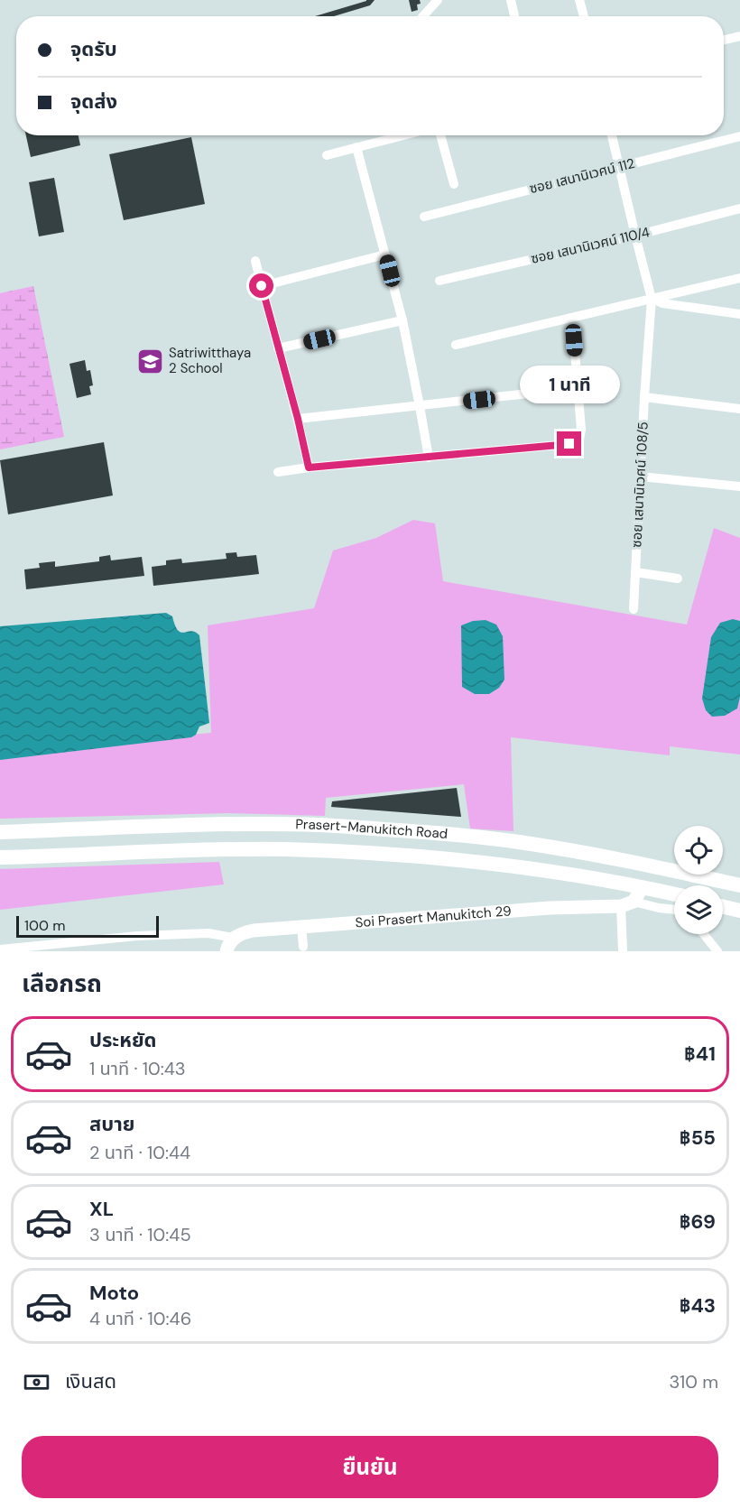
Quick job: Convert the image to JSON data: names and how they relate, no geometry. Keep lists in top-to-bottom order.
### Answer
{
  "streets": {
    "main road": ["Prasert-Manukitch Road"],
    "street": [
      "ซอย เสนานิเวศน์ 112",
      "ซอย เสนานิเวศน์ 110/4",
      "ซอย เสนานิเวศน์ 108/5",
      "Soi Prasert Manukitch 29"
    ]
  },
  "crossings": [
    ["ซอย เสนานิเวศน์ 112", "ซอย เสนานิเวศน์ 108/5"],
    ["ซอย เสนานิเวศน์ 110/4", "ซอย เสนานิเวศน์ 108/5"]
  ],
  "places": {
    "school or university": ["Satriwitthaya 2 School"]
  },
  "scale_bar": "100 m",
  "page": {
    "banner": ["จุดรับ", "จุดส่ง"],
    "bubble": "1 นาที",
    "scale": "100 m",
    "heading": "เลือกรถ",
    "list": [
      {
        "name": "ประหยัด",
        "note": "1 นาที · 10:43",
        "value": "฿41"
      },
      {
        "name": "สบาย",
        "note": "2 นาที · 10:44",
        "value": "฿55"
      },
      {
        "name": "XL",
        "note": "3 นาที · 10:45",
        "value": "฿69"
      },
      {
        "name": "Moto",
        "note": "4 นาที · 10:46",
        "value": "฿43"
      }
    ],
    "pay": ["เงินสด", "310 m"],
    "buttons": "ยืนยัน"
  }
}
